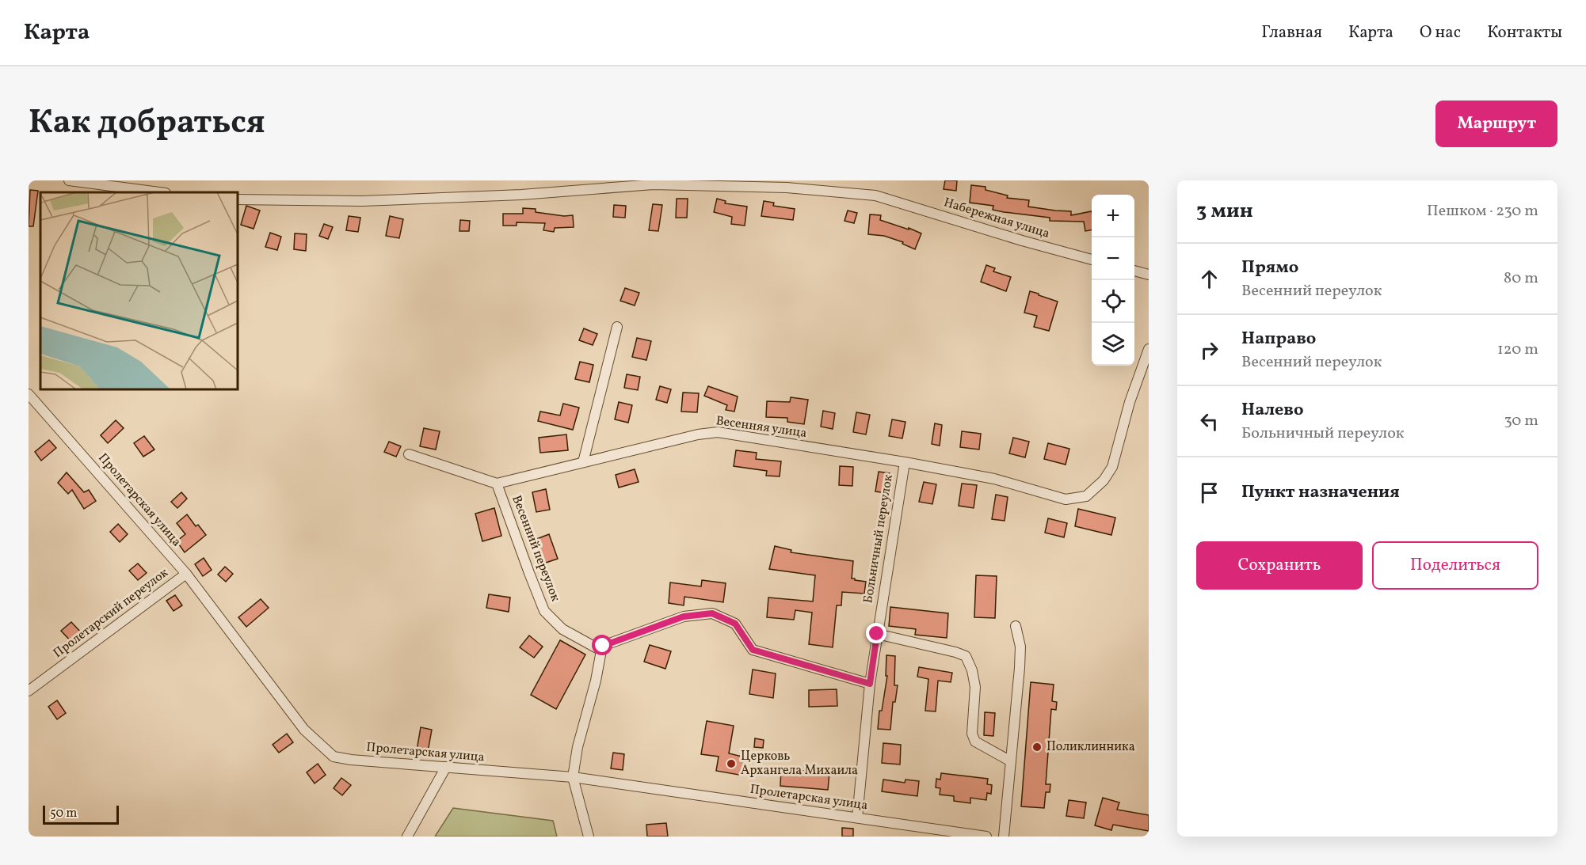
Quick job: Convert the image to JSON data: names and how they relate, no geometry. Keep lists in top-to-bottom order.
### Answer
{
  "streets": {
    "street": [
      "Набережная улица",
      "Весенняя улица",
      "Пролетарская улица",
      "Больничный переулок",
      "Весенний переулок",
      "Пролетарский переулок"
    ]
  },
  "crossings": [
    ["Весенняя улица", "Больничный переулок"],
    ["Весенняя улица", "Весенний переулок"],
    ["Пролетарская улица", "Больничный переулок"],
    ["Пролетарская улица", "Пролетарский переулок"]
  ],
  "places": ["Поликлинника", "Церковь Архангела Михаила"],
  "scale_bar": "50 m",
  "page": {
    "header": "Карта",
    "nav": [
      "Главная",
      "Карта",
      "О нас",
      "Контакты"
    ],
    "title": "Как добраться",
    "buttons": [
      "Маршрут",
      ["Сохранить", "Поделиться"]
    ],
    "heading": ["3 мин", "Пешком · 230 m"],
    "map_buttons": ["+", "−"],
    "list": [
      ["Прямо", "Весенний переулок", "80 m"],
      ["Направо", "Весенний переулок", "120 m"],
      ["Налево", "Больничный переулок", "30 m"],
      "Пункт назначения"
    ],
    "scale": "50 m"
  }
}
